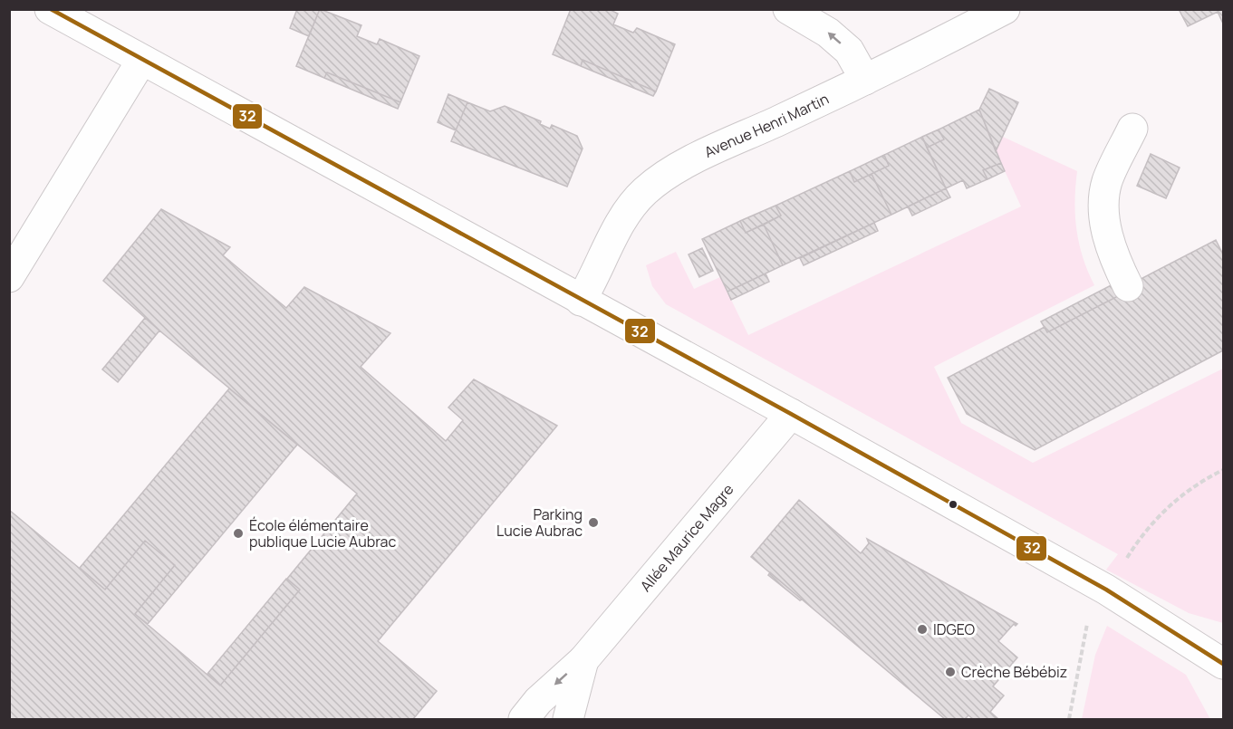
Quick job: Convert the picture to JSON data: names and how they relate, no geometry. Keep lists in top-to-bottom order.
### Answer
{
  "streets": {
    "street": ["Avenue Henri Martin", "Allée Maurice Magre"]
  },
  "places": [
    "Parking Lucie Aubrac",
    "École élémentaire publique Lucie Aubrac",
    "IDGEO",
    "Crèche Bébébiz"
  ],
  "lines": ["transit line 32"]
}
